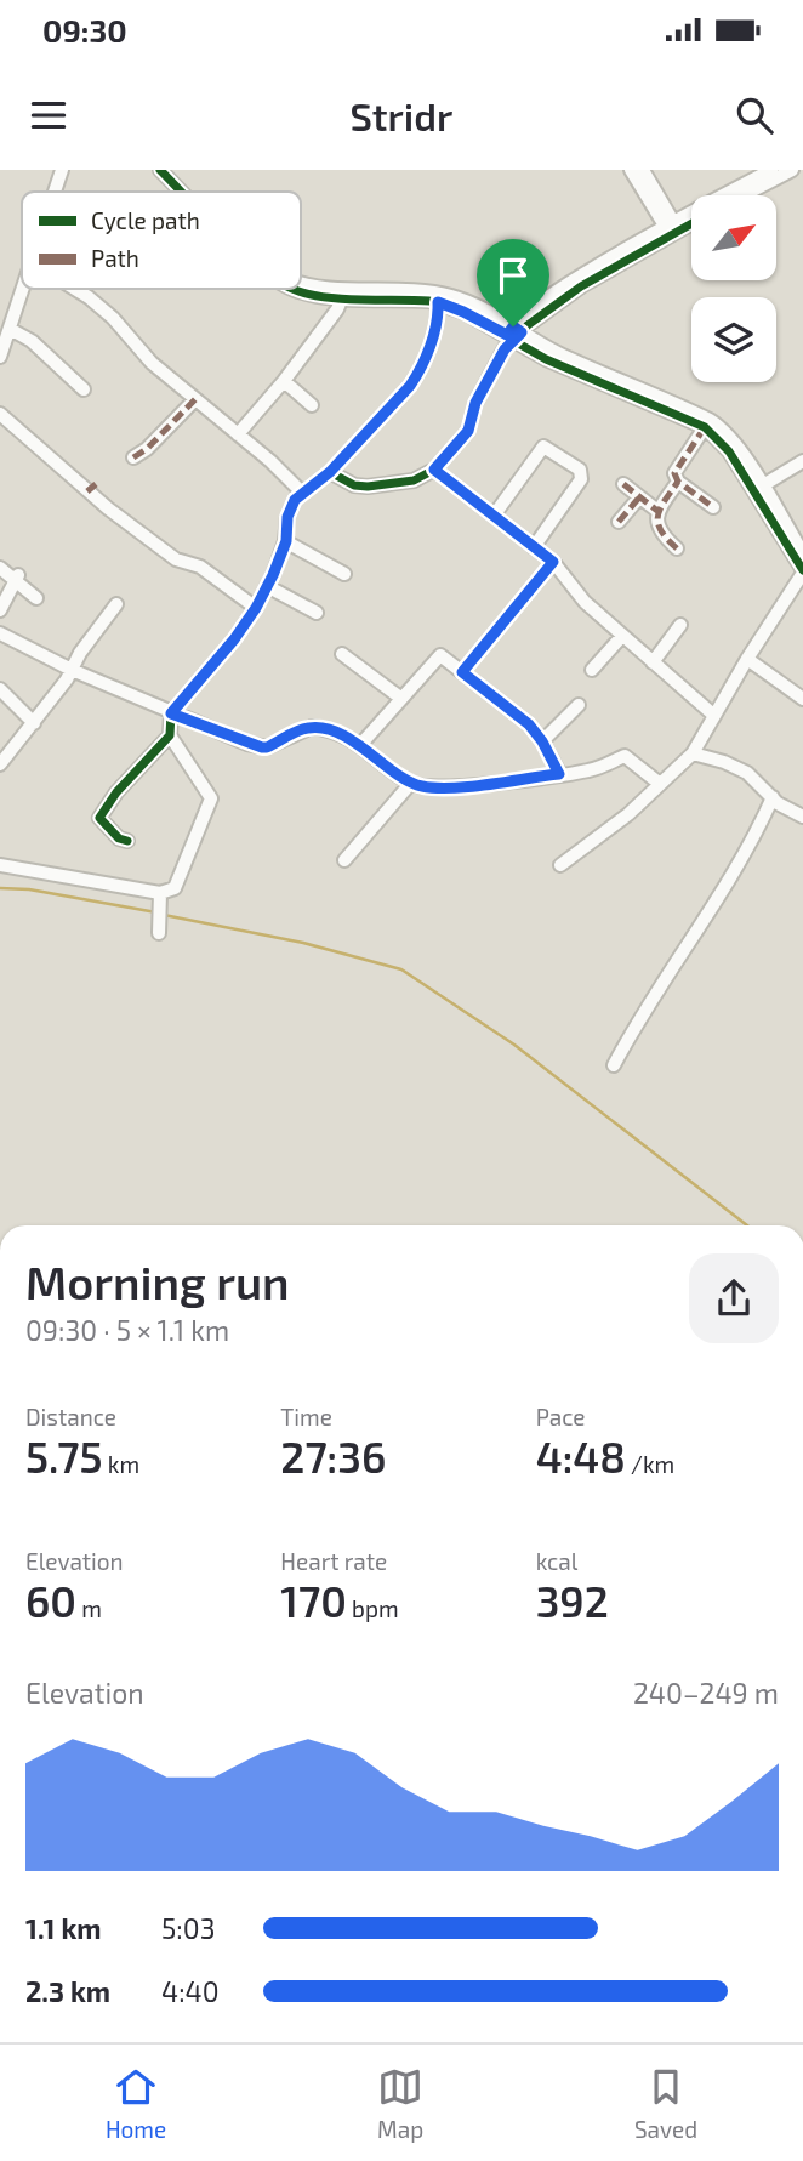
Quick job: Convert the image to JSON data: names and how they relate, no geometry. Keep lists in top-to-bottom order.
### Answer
{
  "legend": ["Cycle path", "Path"],
  "north": "top right",
  "page": {
    "status": "09:30",
    "header": "Stridr",
    "heading": ["Morning run", "09:30 · 5 × 1.1 km"],
    "stats": [
      ["Distance", "5.75 km"],
      ["Time", "27:36"],
      ["Pace", "4:48 /km"],
      ["Elevation", "60 m"],
      ["Heart rate", "170 bpm"],
      ["kcal", "392"]
    ],
    "chart": ["Elevation", "240–249 m"],
    "list": [
      {
        "name": "1.1 km",
        "note": "5:03"
      },
      {
        "name": "2.3 km",
        "note": "4:40"
      }
    ],
    "tabs": ["Home", "Map", "Saved"]
  }
}
